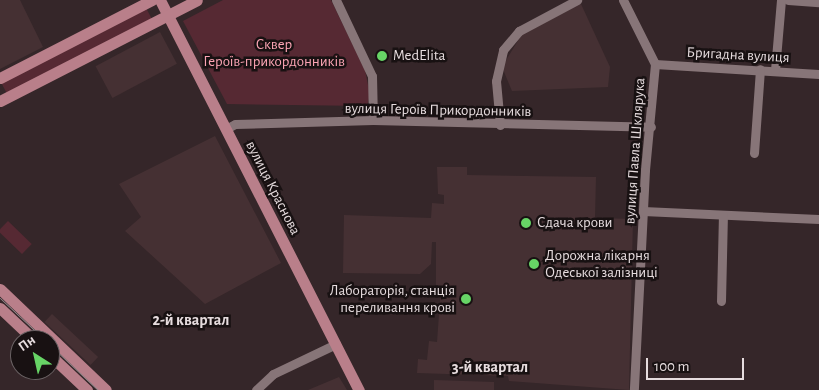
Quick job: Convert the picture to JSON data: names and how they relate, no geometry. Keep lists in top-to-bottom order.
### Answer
{
  "streets": {
    "main road": ["вулиця Краснова"],
    "street": ["Бригадна вулиця", "вулиця Героїв Прикордонників", "вулиця Павла Шклярука"]
  },
  "crossings": [
    ["Бригадна вулиця", "вулиця Павла Шклярука"],
    ["вулиця Героїв Прикордонників", "вулиця Павла Шклярука"],
    ["вулиця Героїв Прикордонників", "вулиця Краснова"]
  ],
  "districts": ["2-й квартал", "3-й квартал"],
  "parks": ["Сквер Героїв-прикордонників"],
  "places": [
    "MedElita",
    "Сдача крови",
    "Дорожна лікарня Одеської залізниці",
    "Лабораторія, станція переливання крові"
  ],
  "scale_bar": "100 m",
  "north": "top left"
}
